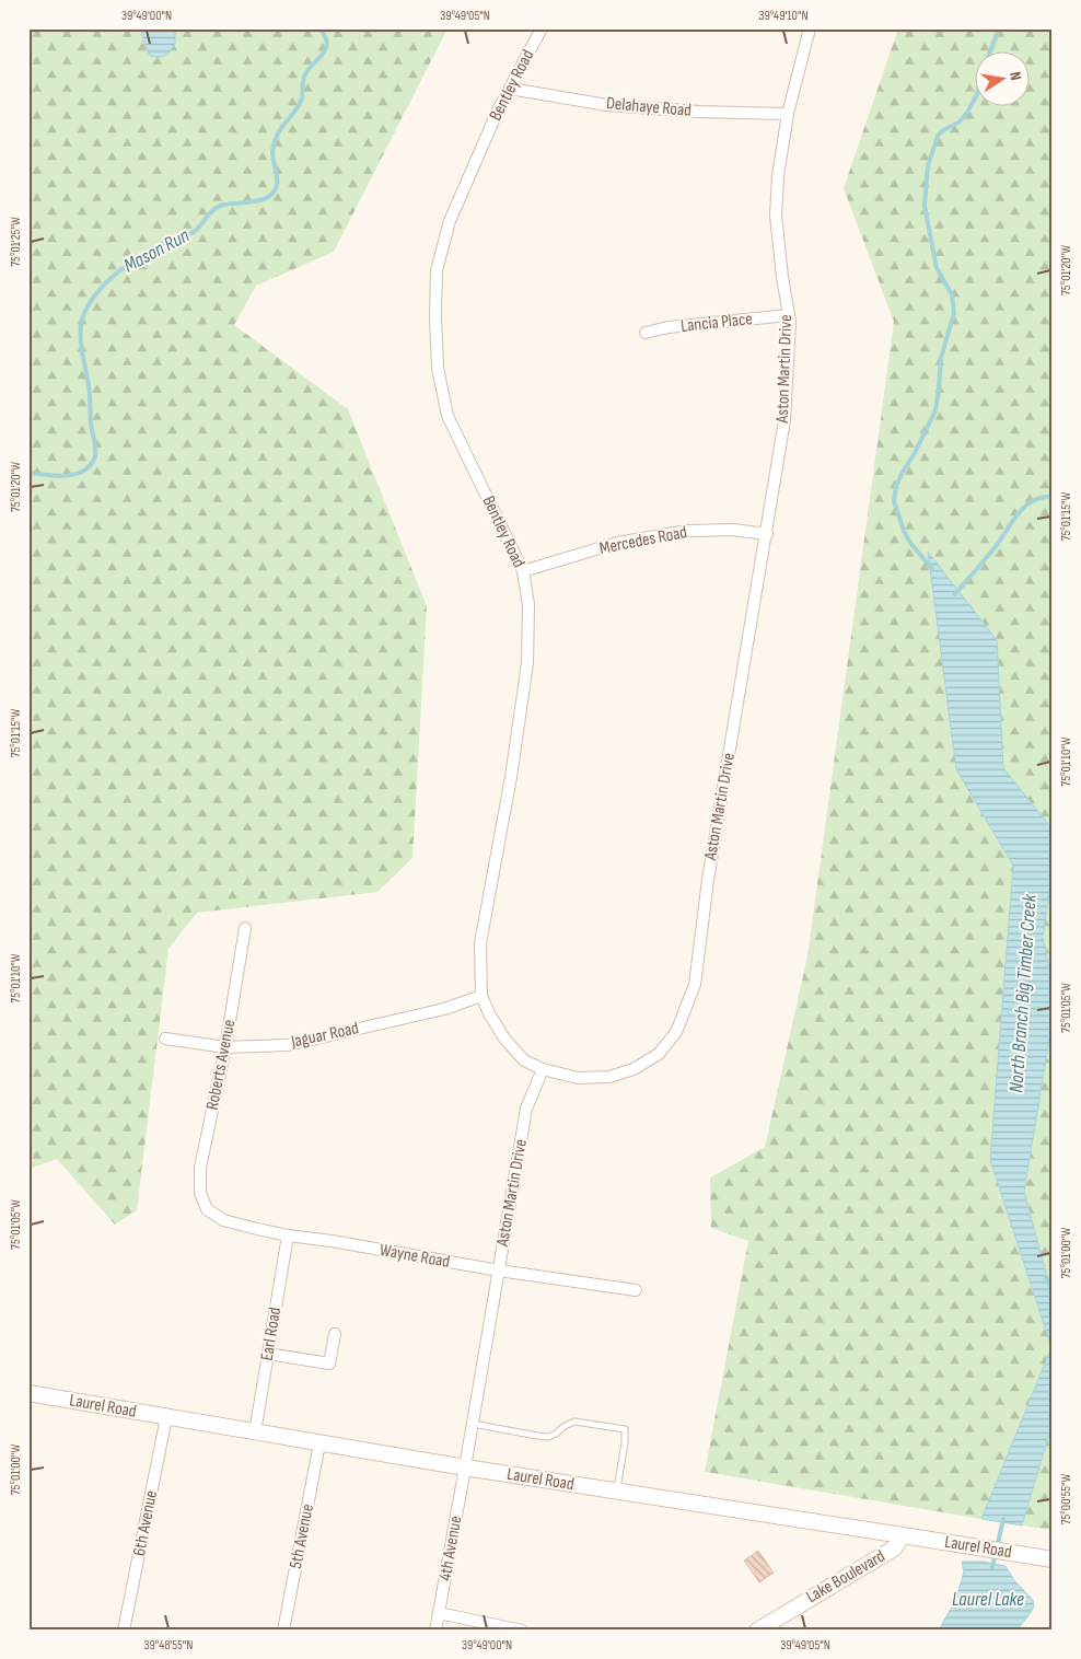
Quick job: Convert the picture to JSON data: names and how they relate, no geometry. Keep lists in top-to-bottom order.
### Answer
{
  "streets": {
    "main road": ["Laurel Road", "Lake Boulevard"],
    "street": [
      "Bentley Road",
      "Delahaye Road",
      "Lancia Place",
      "Aston Martin Drive",
      "Mercedes Road",
      "Jaguar Road",
      "Roberts Avenue",
      "Wayne Road",
      "Earl Road",
      "6th Avenue",
      "5th Avenue",
      "4th Avenue"
    ]
  },
  "crossings": [
    ["Bentley Road", "Delahaye Road"],
    ["Bentley Road", "Aston Martin Drive"],
    ["Bentley Road", "Mercedes Road"],
    ["Bentley Road", "Jaguar Road"],
    ["Delahaye Road", "Aston Martin Drive"],
    ["Lancia Place", "Aston Martin Drive"],
    ["Aston Martin Drive", "Mercedes Road"],
    ["Aston Martin Drive", "Wayne Road"],
    ["Aston Martin Drive", "Laurel Road"],
    ["Aston Martin Drive", "4th Avenue"],
    ["Jaguar Road", "Roberts Avenue"],
    ["Roberts Avenue", "Wayne Road"],
    ["Wayne Road", "Earl Road"],
    ["Earl Road", "Laurel Road"],
    ["Laurel Road", "6th Avenue"],
    ["Laurel Road", "5th Avenue"],
    ["Laurel Road", "4th Avenue"],
    ["Laurel Road", "Lake Boulevard"]
  ],
  "water": ["Mason Run", "North Branch Big Timber Creek", "Laurel Lake"],
  "north": "right",
  "coordinates": [
    "39°49'00\"N",
    "39°49'05\"N",
    "39°49'10\"N",
    "75°01'25\"W",
    "75°01'20\"W",
    "75°01'15\"W",
    "75°01'10\"W",
    "75°01'05\"W",
    "75°01'00\"W",
    "75°00'55\"W",
    "39°48'55\"N"
  ]
}
